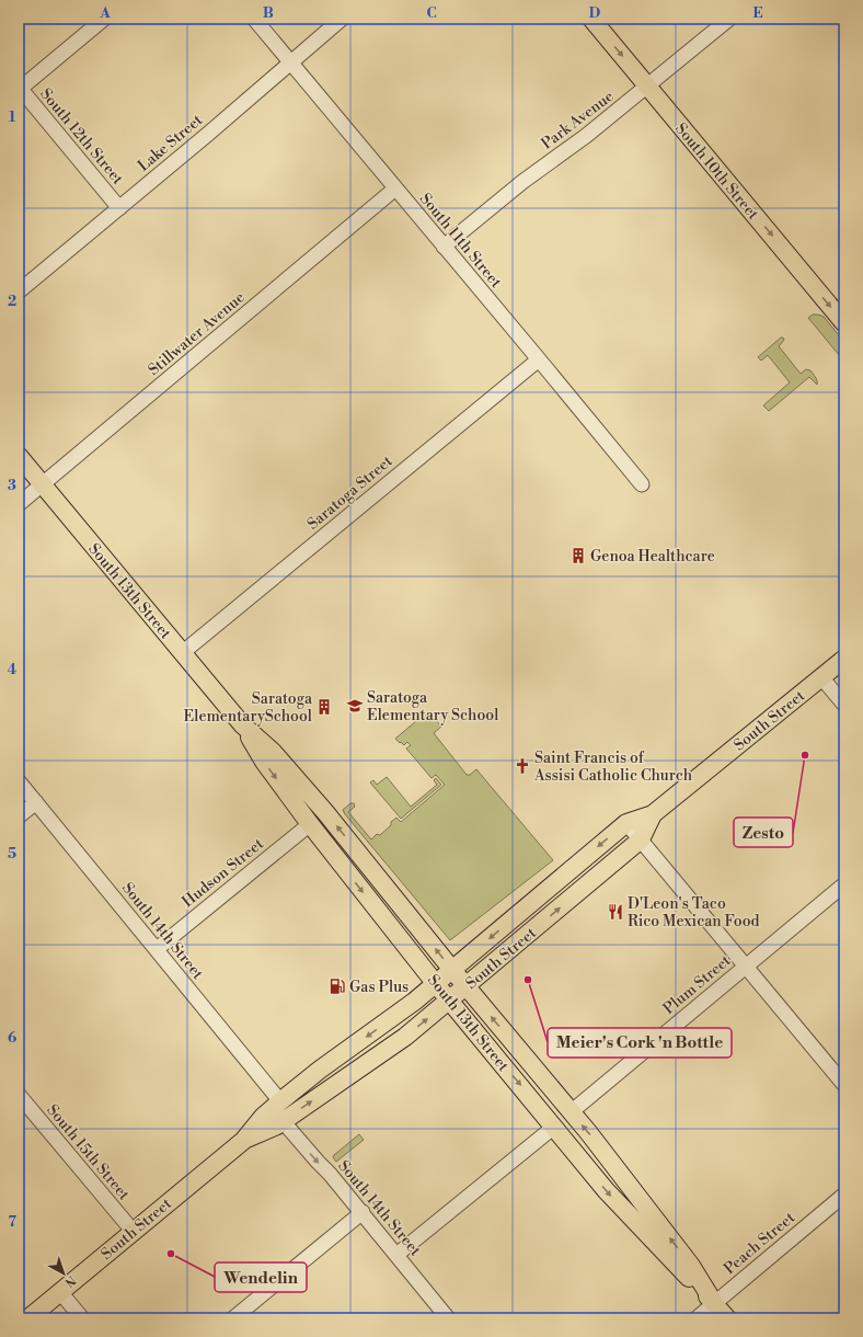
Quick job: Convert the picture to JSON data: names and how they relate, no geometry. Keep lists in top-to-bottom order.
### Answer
{
  "streets": {
    "main road": ["South 10th Street", "South 13th Street", "South Street"],
    "street": [
      "Park Avenue",
      "South 12th Street",
      "Lake Street",
      "South 11th Street",
      "Stillwater Avenue",
      "Saratoga Street",
      "Hudson Street",
      "South 14th Street",
      "Plum Street",
      "South 15th Street",
      "Peach Street"
    ]
  },
  "crossings": [
    ["Park Avenue", "South 10th Street"],
    ["Park Avenue", "South 11th Street"],
    ["South 12th Street", "Lake Street"],
    ["Lake Street", "South 11th Street"],
    ["South 11th Street", "Stillwater Avenue"],
    ["South 11th Street", "Saratoga Street"],
    ["Stillwater Avenue", "South 13th Street"],
    ["Saratoga Street", "South 13th Street"],
    ["South 13th Street", "South Street"],
    ["South 13th Street", "Hudson Street"],
    ["South 13th Street", "Plum Street"],
    ["South 13th Street", "Peach Street"],
    ["South Street", "South 14th Street"],
    ["South Street", "South 15th Street"],
    ["Hudson Street", "South 14th Street"]
  ],
  "one_way": ["South 10th Street"],
  "places": {
    "building": ["Genoa Healthcare", "Saratoga ElementarySchool"],
    "school or university": ["Saratoga Elementary School"],
    "other": ["Zesto", "Meier's Cork 'n Bottle", "Wendelin"],
    "church": ["Saint Francis of Assisi Catholic Church"],
    "restaurant": ["D'Leon's Taco Rico Mexican Food"],
    "fuel station": ["Gas Plus"]
  },
  "north": "bottom right",
  "grid": {
    "columns": [
      "A",
      "B",
      "C",
      "D",
      "E"
    ],
    "rows": [
      "1",
      "2",
      "3",
      "4",
      "5",
      "6",
      "7"
    ]
  }
}
